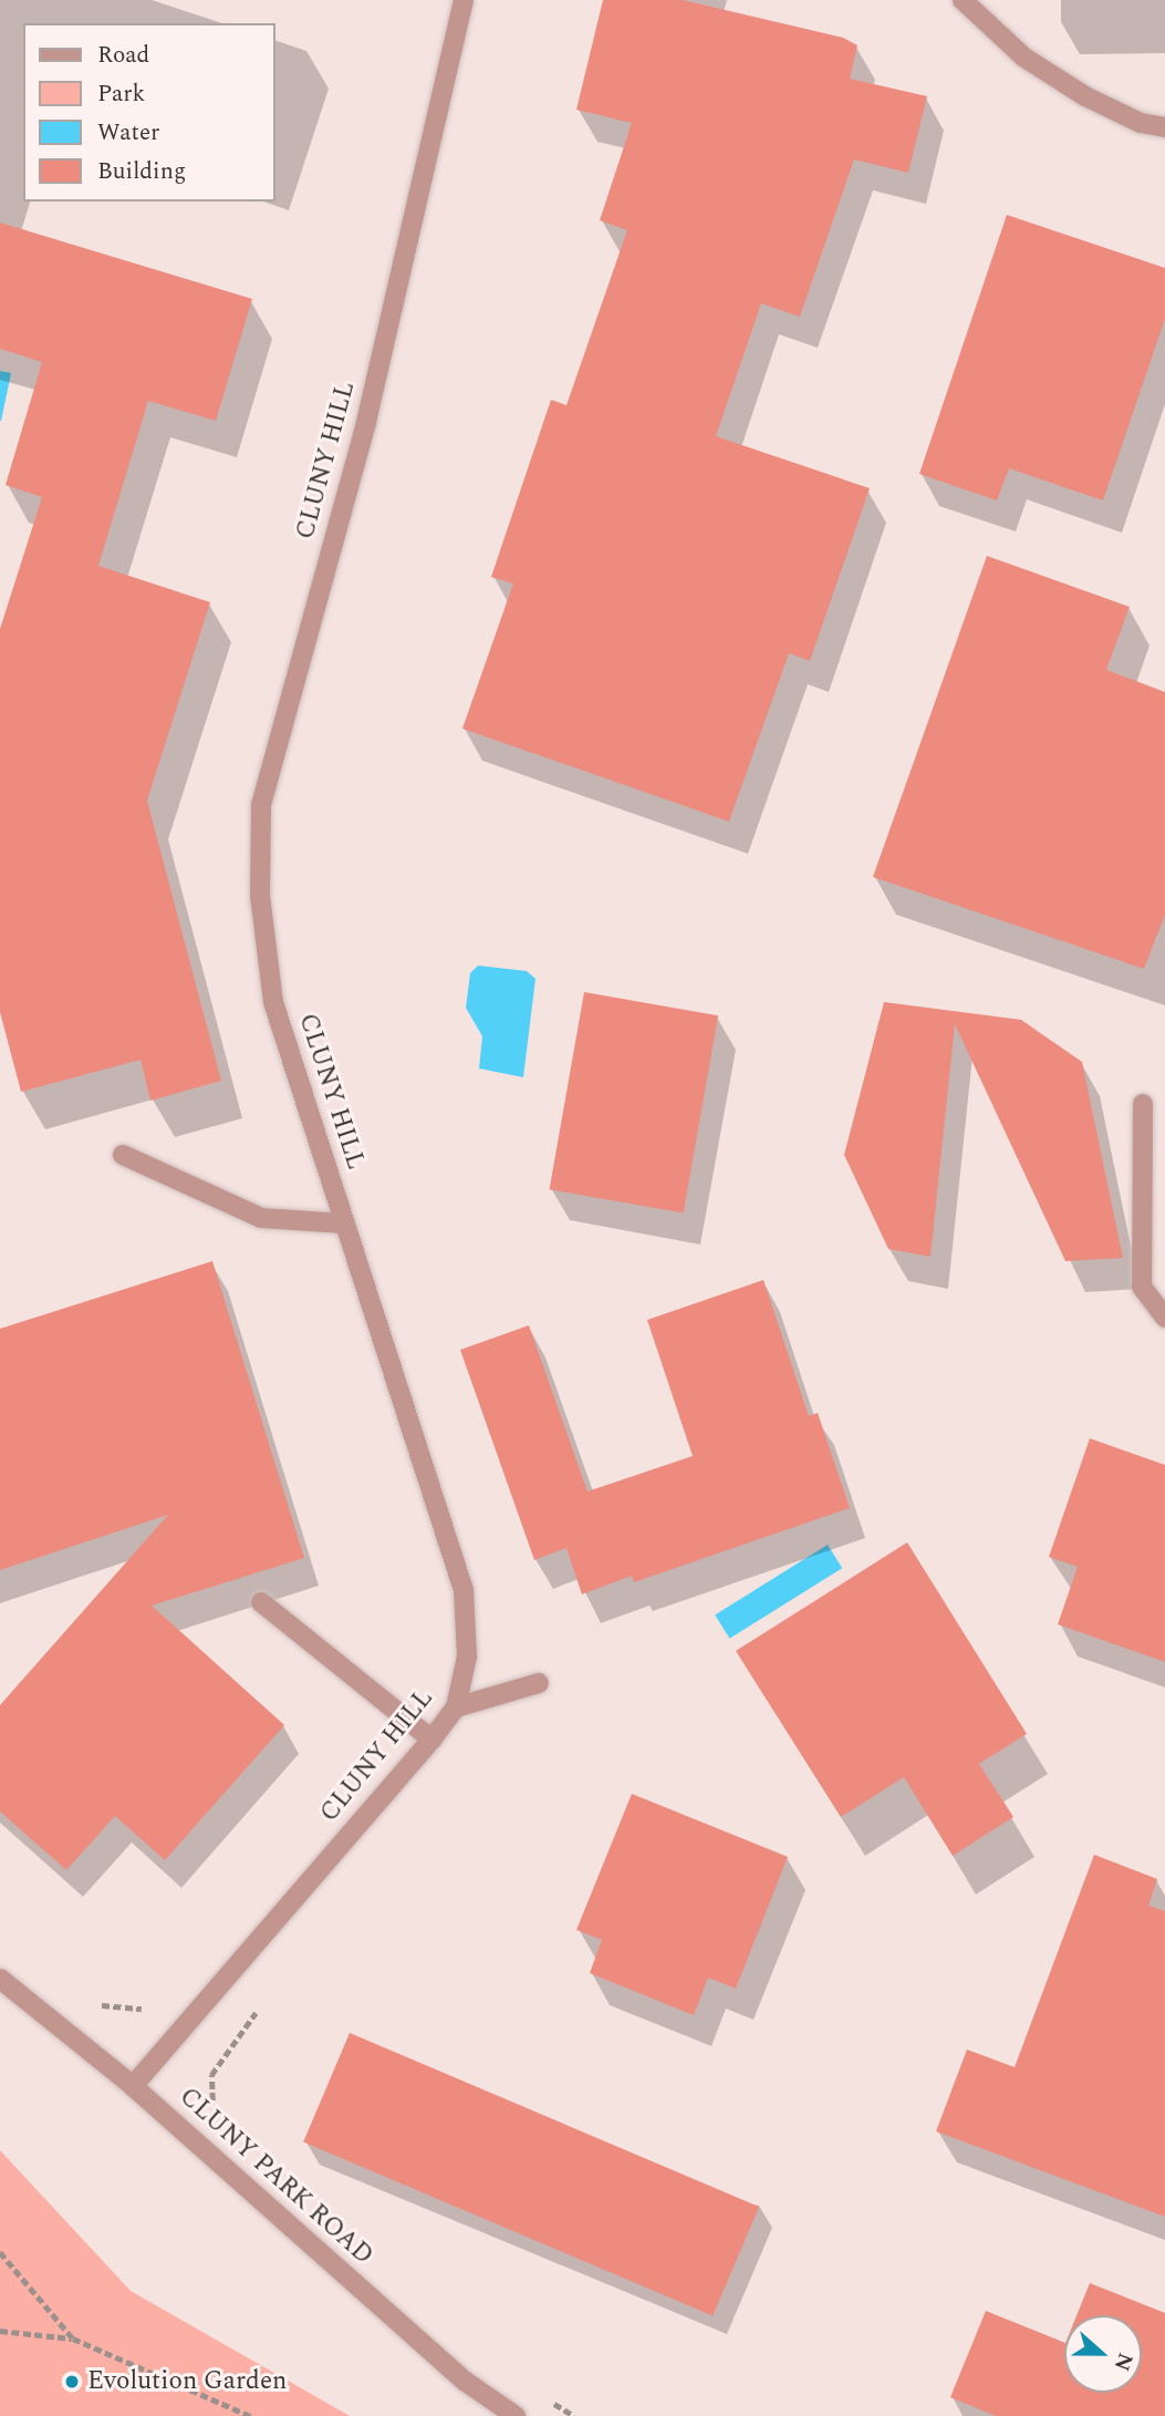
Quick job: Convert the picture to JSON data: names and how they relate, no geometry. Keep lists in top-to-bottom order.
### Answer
{
  "streets": {
    "street": ["CLUNY HILL", "CLUNY PARK ROAD"]
  },
  "crossings": [
    ["CLUNY HILL", "CLUNY PARK ROAD"]
  ],
  "places": ["Evolution Garden"],
  "legend": [
    "Road",
    "Park",
    "Water",
    "Building"
  ],
  "north": "right"
}
